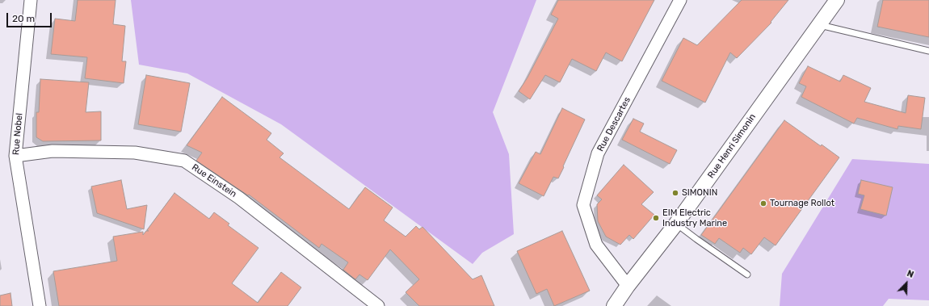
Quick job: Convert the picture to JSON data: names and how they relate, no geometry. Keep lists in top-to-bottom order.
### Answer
{
  "streets": {
    "street": [
      "Rue Descartes",
      "Rue Nobel",
      "Rue Henri Simonin",
      "Rue Einstein"
    ]
  },
  "crossings": [
    ["Rue Descartes", "Rue Henri Simonin"],
    ["Rue Nobel", "Rue Einstein"]
  ],
  "places": ["SIMONIN", "Tournage Rollot", "EIM Electric Industry Marine"],
  "scale_bar": "20 m",
  "north": "top right"
}
